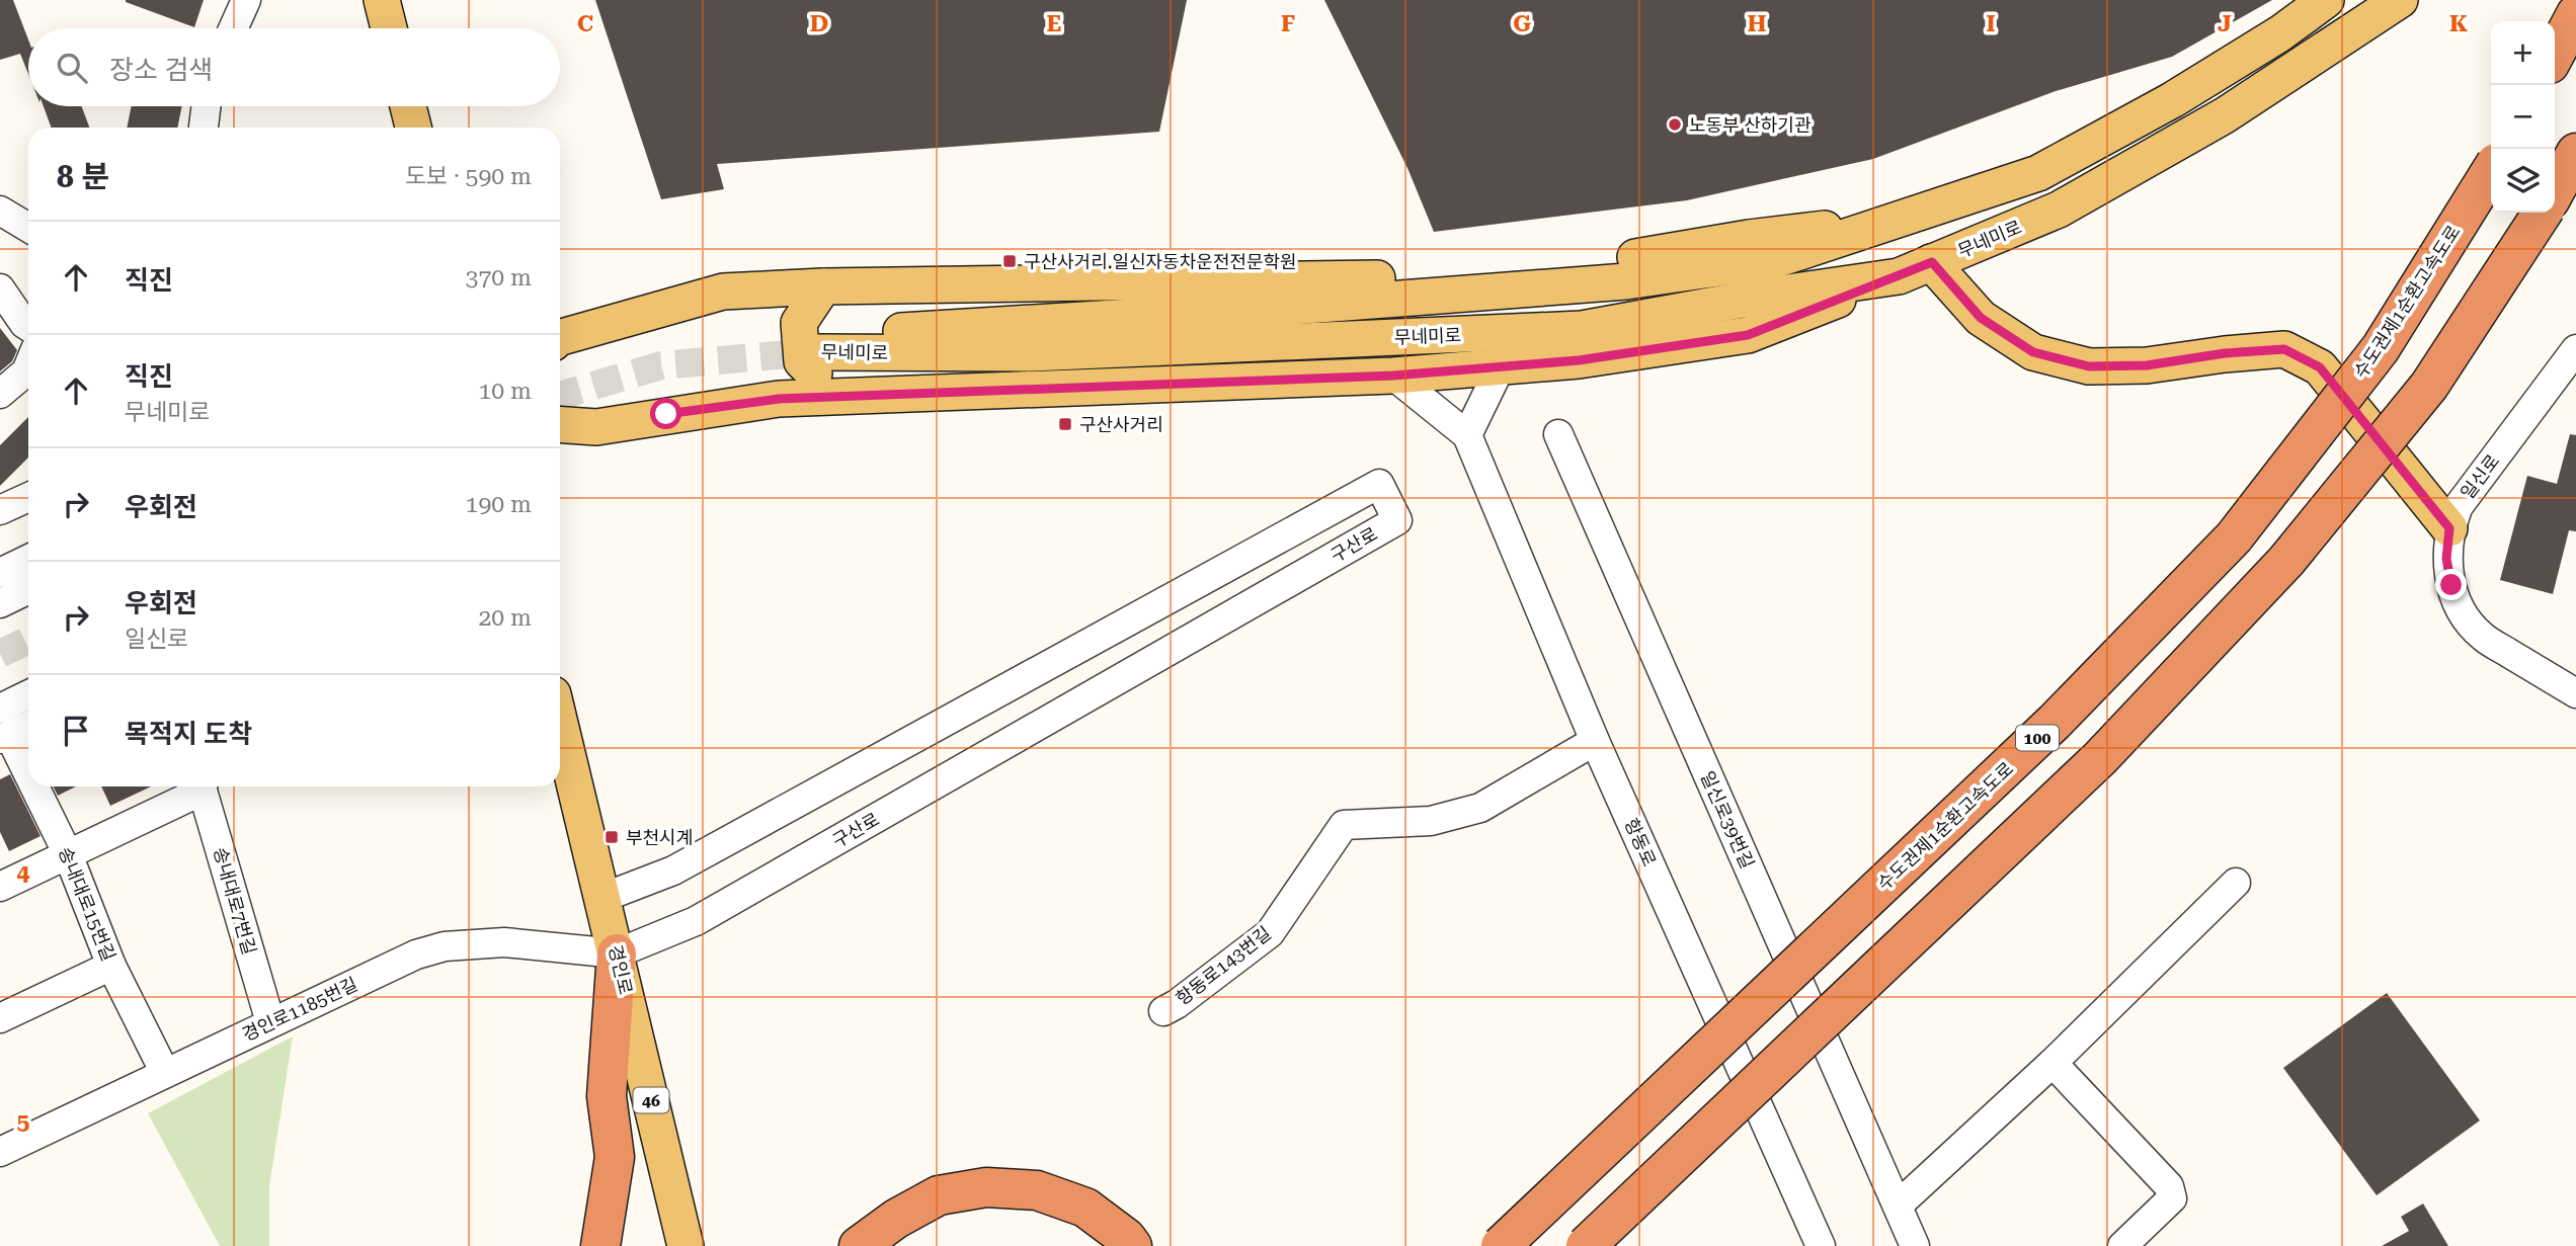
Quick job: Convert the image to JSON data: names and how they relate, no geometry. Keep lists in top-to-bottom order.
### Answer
{
  "streets": {
    "highway": ["수도권제1순환고속도로", "100"],
    "main road": ["무네미로", "경인로", "46"],
    "street": [
      "일신로",
      "구산로",
      "일신로39번길",
      "항동로",
      "송내대로7번길",
      "송내대로15번길",
      "항동로143번길",
      "경인로1185번길"
    ]
  },
  "crossings": [
    ["구산로", "경인로"],
    ["구산로", "경인로1185번길"],
    ["항동로", "항동로143번길"],
    ["송내대로7번길", "경인로1185번길"],
    ["송내대로15번길", "경인로1185번길"],
    ["경인로", "경인로1185번길"]
  ],
  "places": {
    "other": ["노동부 산하기관"],
    "transit": ["구산사거리.일신자동차운전전문학원", "구산사거리", "부천시계"]
  },
  "page": {
    "map_buttons": ["+", "−"],
    "search": "장소 검색",
    "heading": ["8 분", "도보 · 590 m"],
    "list": [
      ["직진", "370 m"],
      ["직진", "무네미로", "10 m"],
      ["우회전", "190 m"],
      ["우회전", "일신로", "20 m"],
      "목적지 도착"
    ]
  },
  "grid": {
    "columns": [
      "C",
      "D",
      "E",
      "F",
      "G",
      "H",
      "I",
      "J",
      "K"
    ],
    "rows": ["4", "5"]
  }
}
